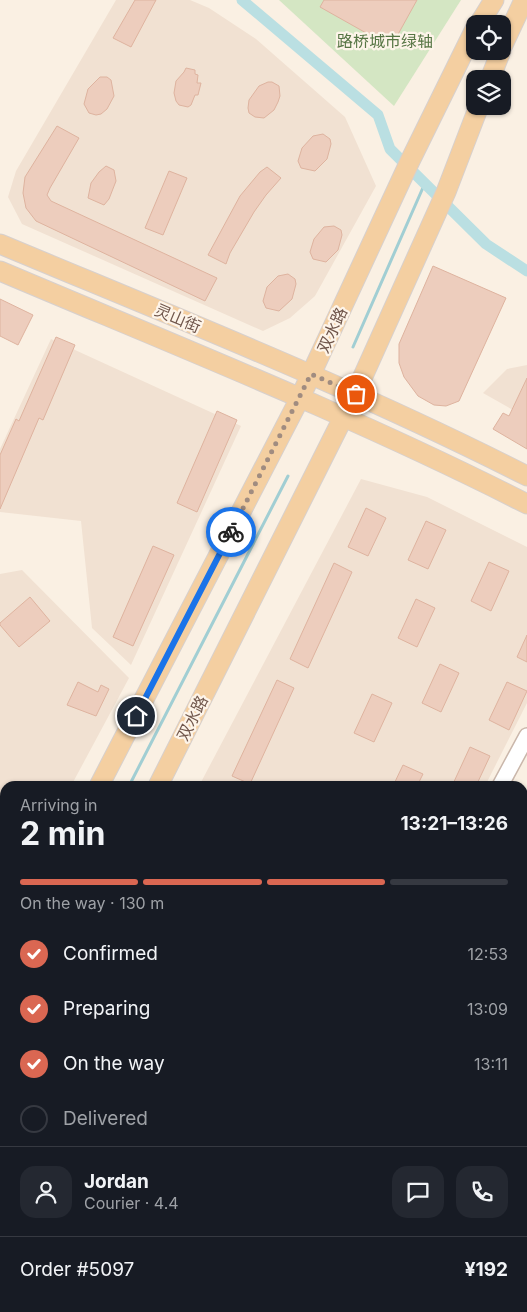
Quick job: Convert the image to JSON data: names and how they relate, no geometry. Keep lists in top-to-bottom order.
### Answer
{
  "streets": {
    "main road": ["灵山街", "双水路"]
  },
  "crossings": [
    ["灵山街", "双水路"]
  ],
  "parks": ["路桥城市绿轴"],
  "page": {
    "heading": ["2 min", "Arriving in", "13:21–13:26"],
    "panel": [
      "Jordan",
      "Courier · 4.4",
      "Order #5097",
      "¥192"
    ],
    "bar": "On the way · 130 m",
    "list": [
      ["Confirmed", "12:53"],
      ["Preparing", "13:09"],
      ["On the way", "13:11"],
      "Delivered"
    ]
  }
}
